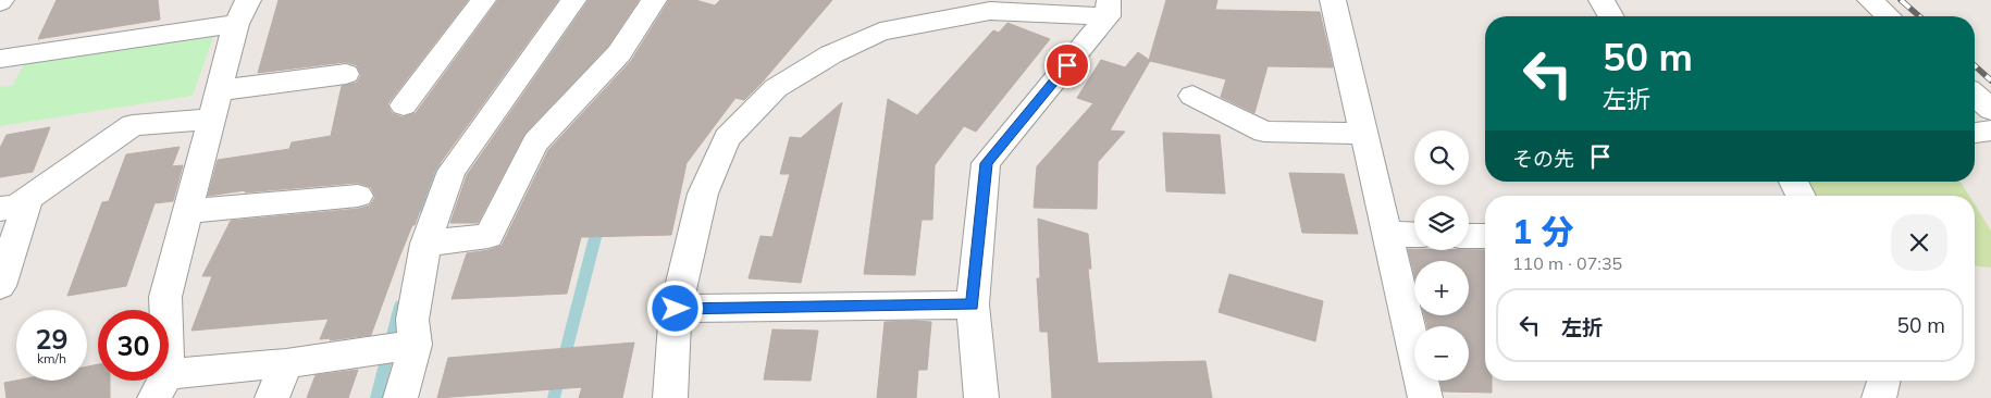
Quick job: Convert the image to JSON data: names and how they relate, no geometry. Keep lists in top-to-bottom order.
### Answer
{
  "page": {
    "turn": ["50 m", "左折"],
    "map_buttons": ["+", "−"],
    "then": "その先",
    "heading": ["1 分", "110 m · 07:35"],
    "list": [
      {
        "name": "左折",
        "value": "50 m"
      }
    ],
    "speed": "29 km/h",
    "limit": "30"
  }
}
